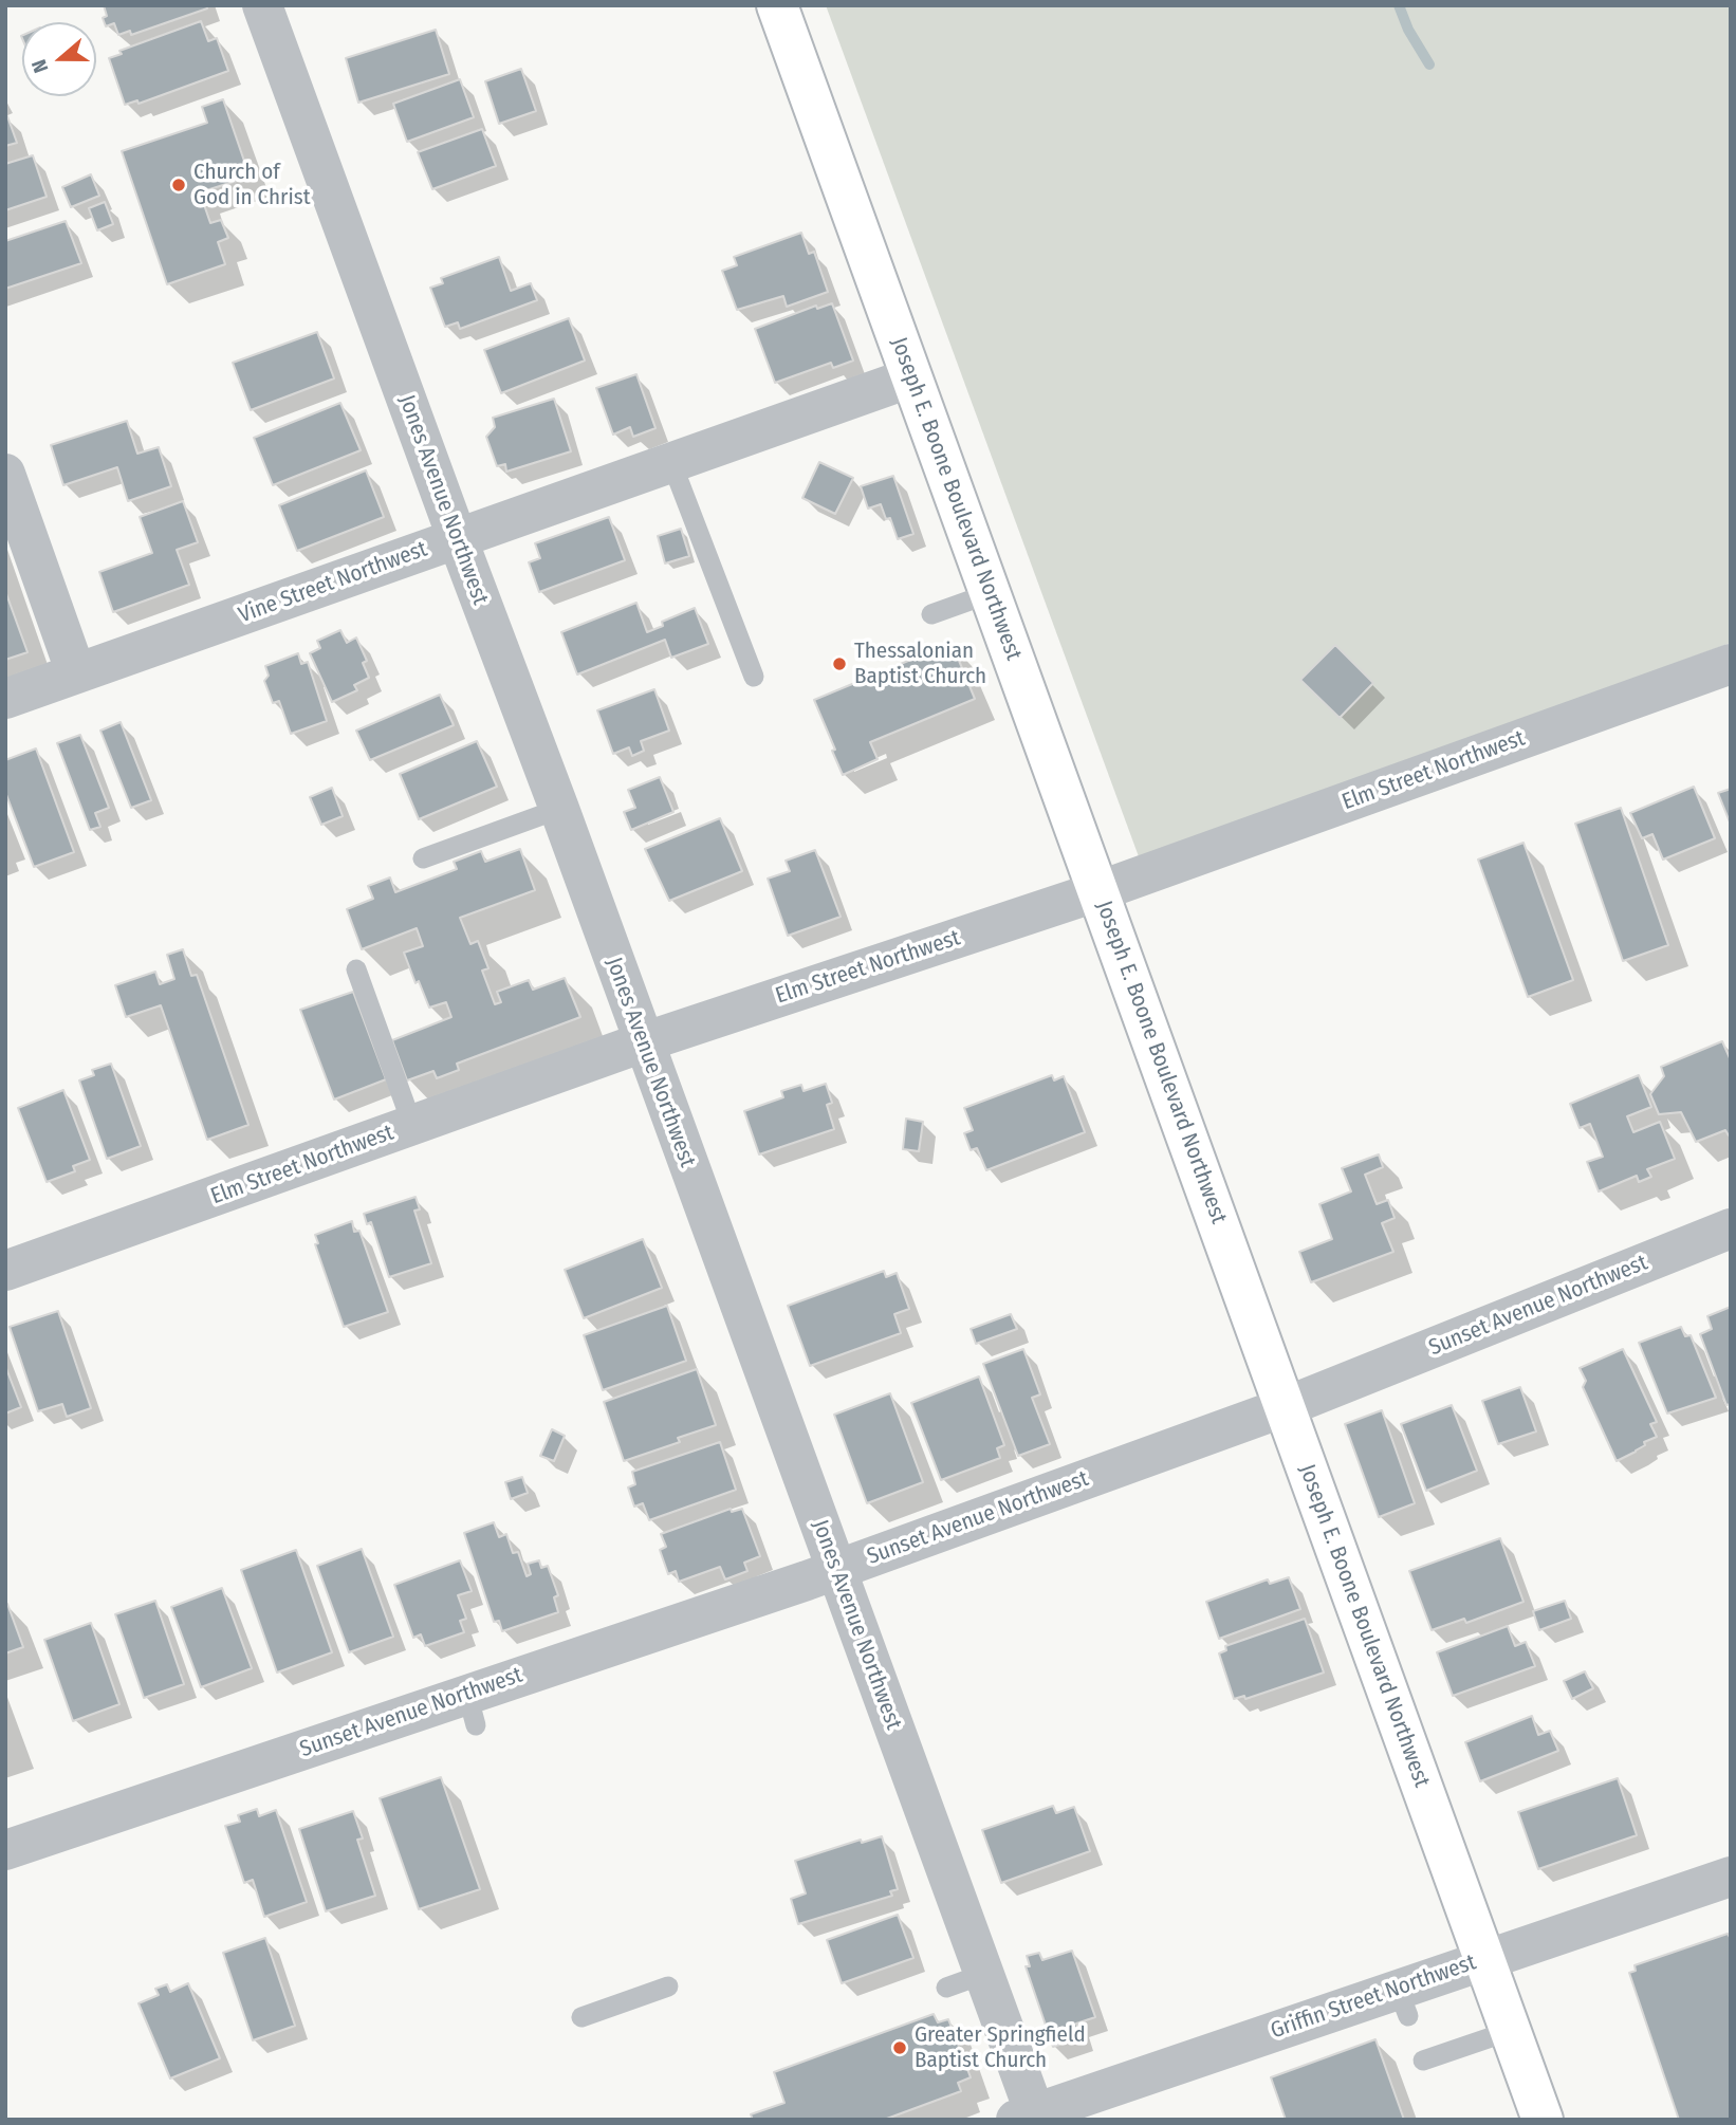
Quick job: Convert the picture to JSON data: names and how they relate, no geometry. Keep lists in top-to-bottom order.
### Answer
{
  "streets": {
    "main road": ["Joseph E. Boone Boulevard Northwest"],
    "street": [
      "Jones Avenue Northwest",
      "Vine Street Northwest",
      "Elm Street Northwest",
      "Sunset Avenue Northwest",
      "Griffin Street Northwest"
    ]
  },
  "crossings": [
    ["Joseph E. Boone Boulevard Northwest", "Vine Street Northwest"],
    ["Joseph E. Boone Boulevard Northwest", "Elm Street Northwest"],
    ["Joseph E. Boone Boulevard Northwest", "Sunset Avenue Northwest"],
    ["Joseph E. Boone Boulevard Northwest", "Griffin Street Northwest"],
    ["Jones Avenue Northwest", "Vine Street Northwest"],
    ["Jones Avenue Northwest", "Elm Street Northwest"],
    ["Jones Avenue Northwest", "Sunset Avenue Northwest"],
    ["Jones Avenue Northwest", "Griffin Street Northwest"]
  ],
  "places": ["Church of God in Christ", "Thessalonian Baptist Church", "Greater Springfield Baptist Church"],
  "north": "left"
}
